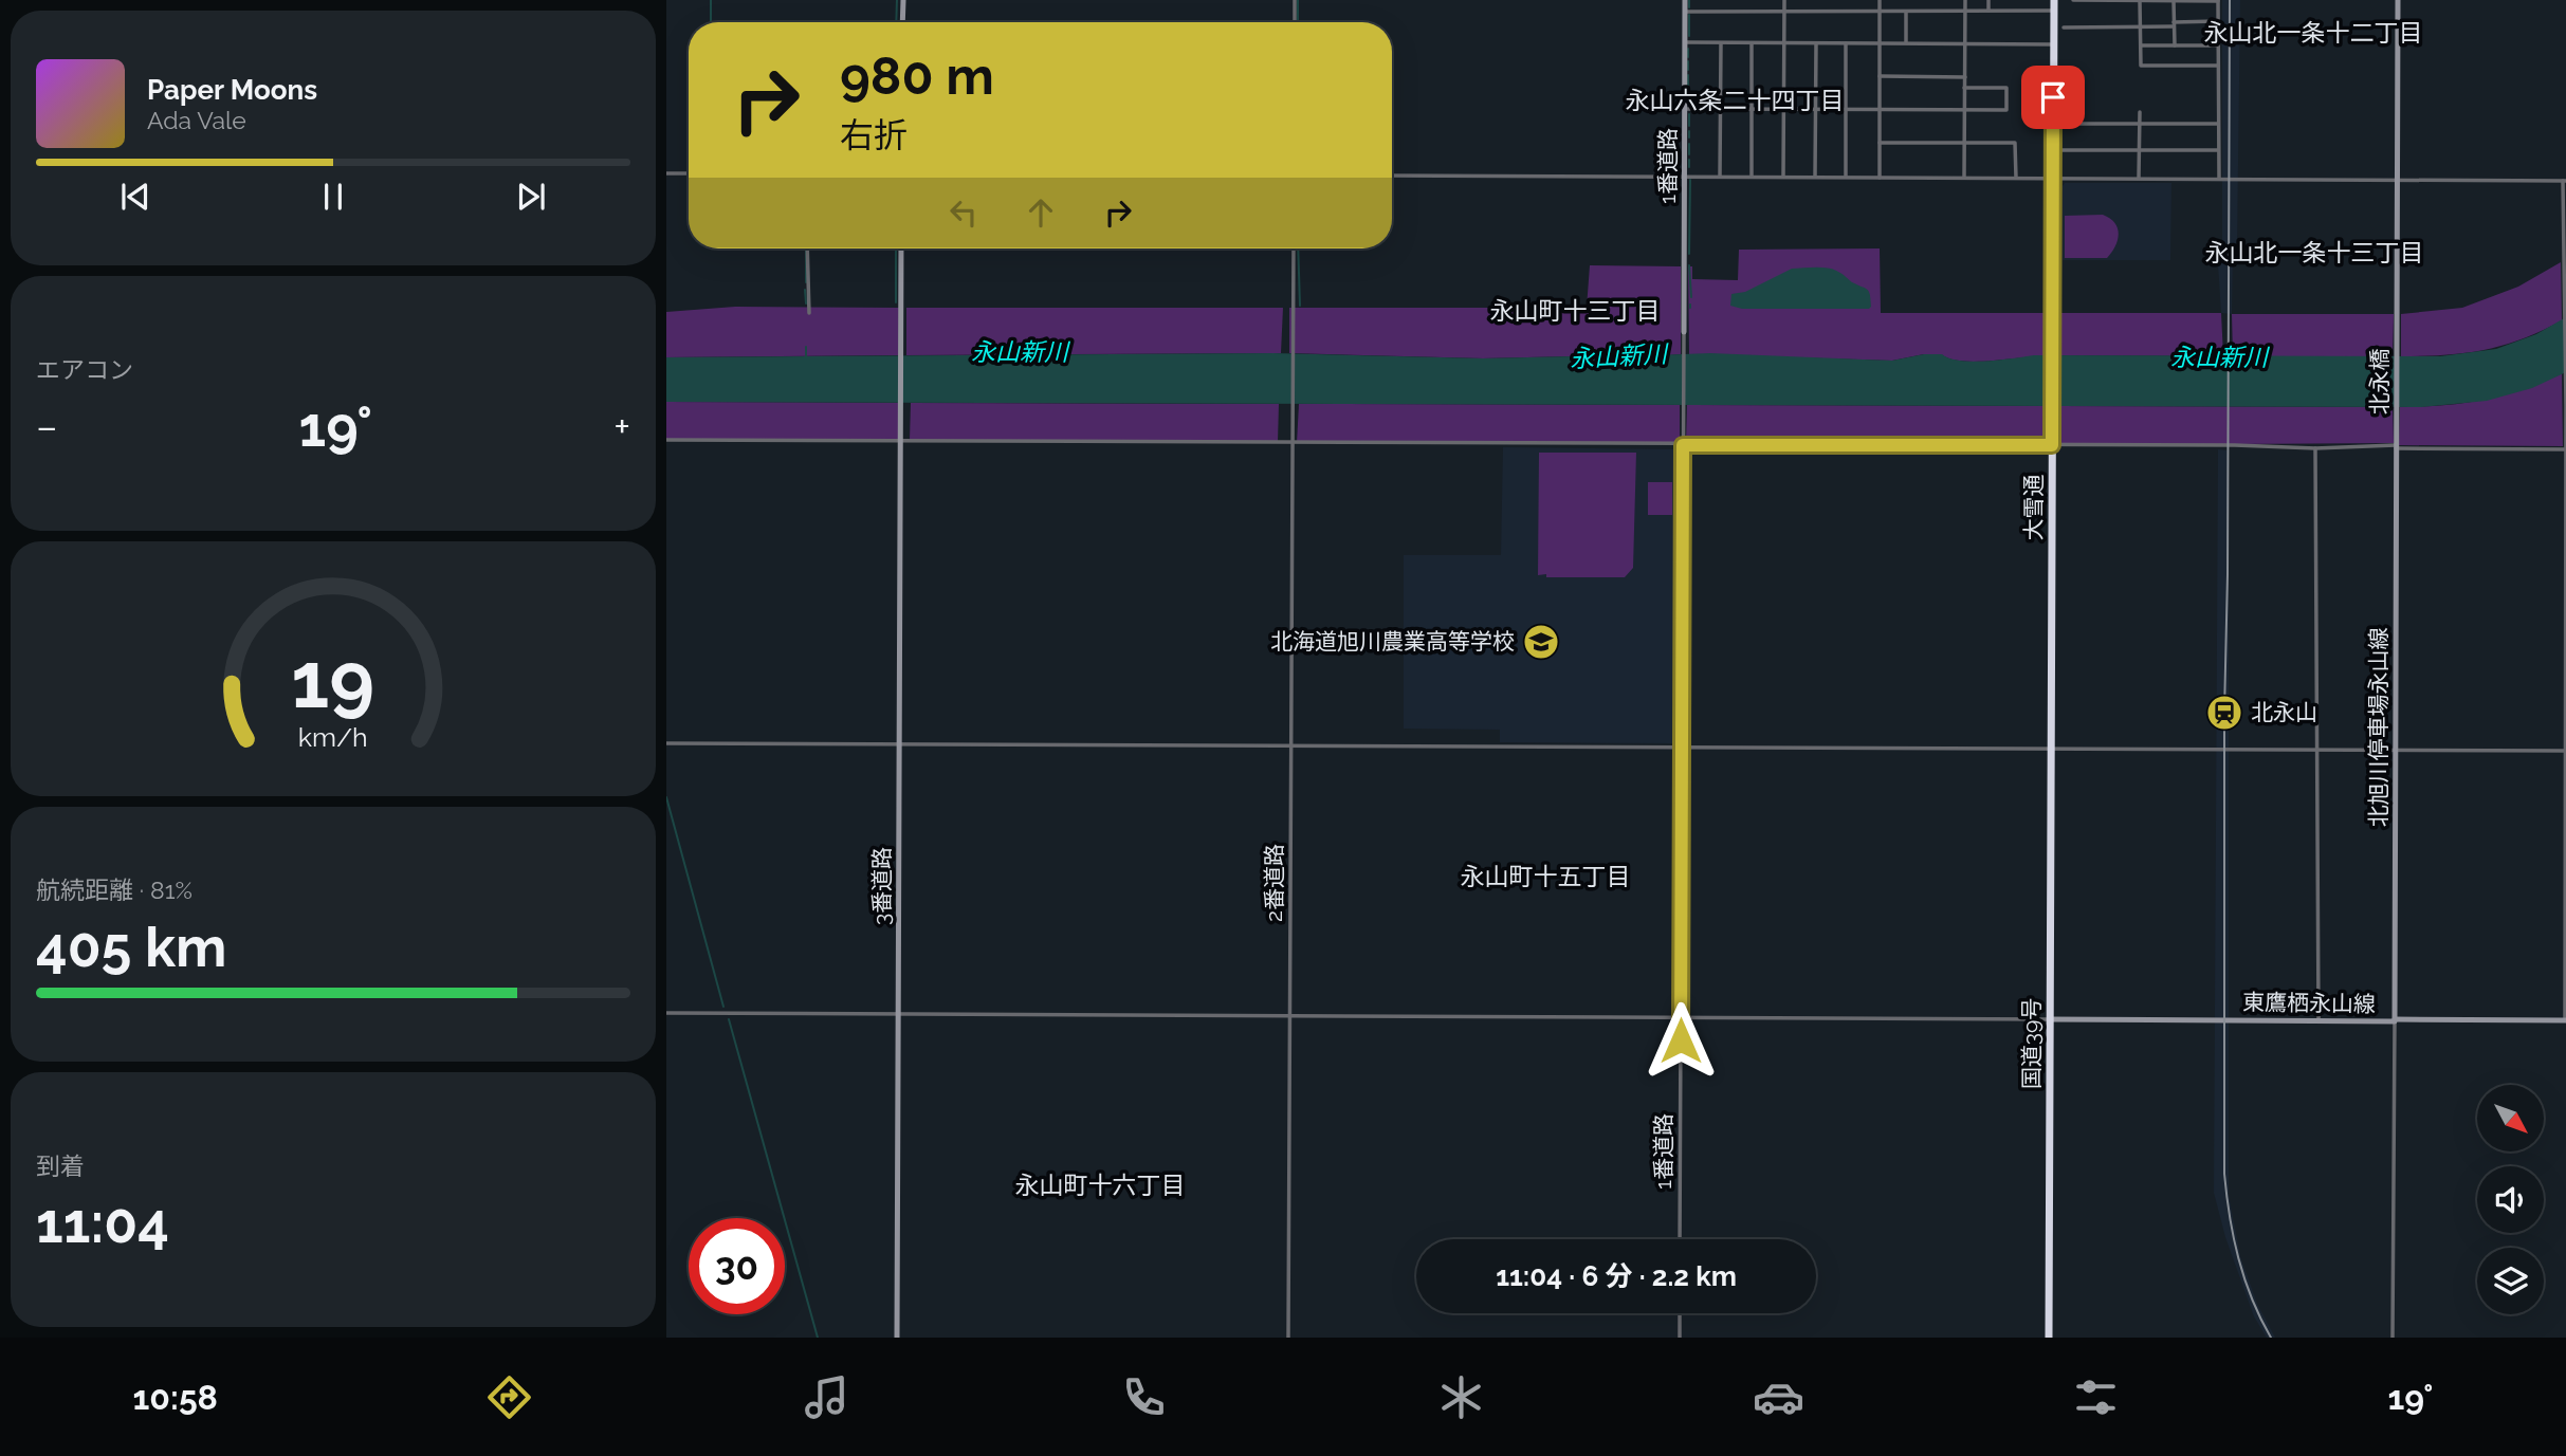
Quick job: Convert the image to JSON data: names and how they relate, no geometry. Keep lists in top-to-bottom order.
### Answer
{
  "streets": {
    "highway": ["大雪通", "国道39号"],
    "main road": [
      "1番道路",
      "北永橋",
      "北旭川停車場永山線",
      "3番道路",
      "東鷹栖永山線"
    ],
    "street": ["2番道路"]
  },
  "crossings": [
    ["北永橋", "北旭川停車場永山線"],
    ["大雪通", "国道39号"],
    ["北旭川停車場永山線", "東鷹栖永山線"],
    ["東鷹栖永山線", "国道39号"]
  ],
  "districts": [
    "永山北一条十二丁目",
    "永山六条二十四丁目",
    "永山北一条十三丁目",
    "永山町十三丁目",
    "永山町十五丁目",
    "永山町十六丁目"
  ],
  "water": ["永山新川"],
  "places": {
    "school or university": ["北海道旭川農業高等学校"],
    "station": ["北永山"]
  },
  "north": "bottom right",
  "page": {
    "turn": ["980 m", "右折"],
    "song": ["Paper Moons", "Ada Vale"],
    "tile": [
      "エアコン",
      ["航続距離 · 81%", "405 km"],
      ["到着", "11:04"]
    ],
    "heat": ["−", "19°", "+"],
    "limit": "30",
    "trip": "11:04 · 6 分 · 2.2 km",
    "tabs": ["10:58", "19°"],
    "gauge": ["19", "km/h"]
  }
}
